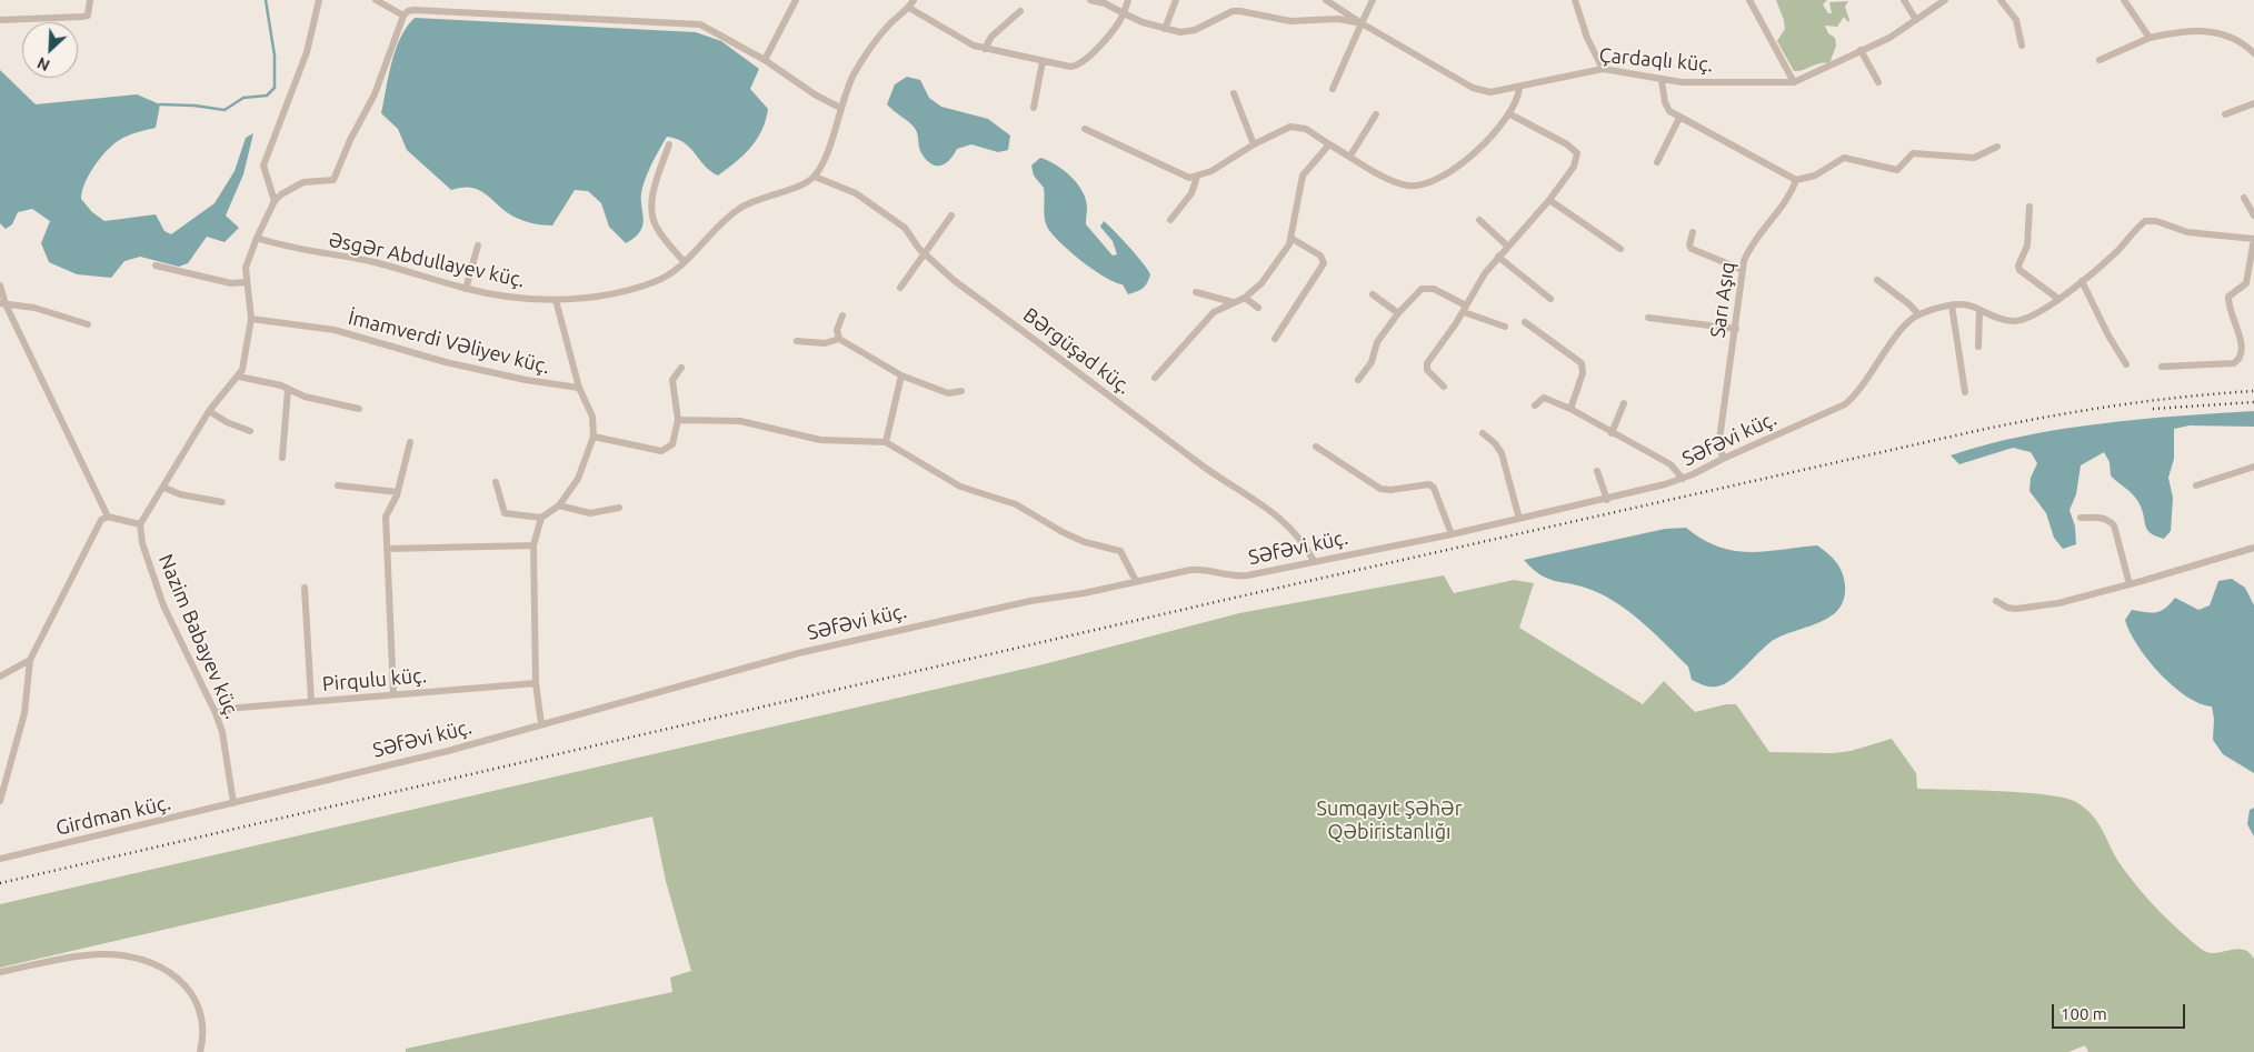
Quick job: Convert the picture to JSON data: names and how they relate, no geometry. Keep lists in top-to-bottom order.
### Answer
{
  "streets": {
    "street": [
      "Çardaqlı küç.",
      "Əsgər Abdullayev küç.",
      "Sarı Aşıq",
      "İmamverdi Vəliyev küç.",
      "Bərgüşad küç.",
      "Səfəvi küç.",
      "Nazim Babayev küç.",
      "Pirqulu küç.",
      "Girdman küç."
    ]
  },
  "crossings": [
    ["Əsgər Abdullayev küç.", "Bərgüşad küç."],
    ["Sarı Aşıq", "Səfəvi küç."],
    ["Bərgüşad küç.", "Səfəvi küç."],
    ["Səfəvi küç.", "Nazim Babayev küç."],
    ["Səfəvi küç.", "Girdman küç."],
    ["Nazim Babayev küç.", "Pirqulu küç."],
    ["Nazim Babayev küç.", "Girdman küç."]
  ],
  "parks": ["Sumqayıt Şəhər Qəbiristanlığı"],
  "scale_bar": "100 m",
  "north": "bottom left"
}
